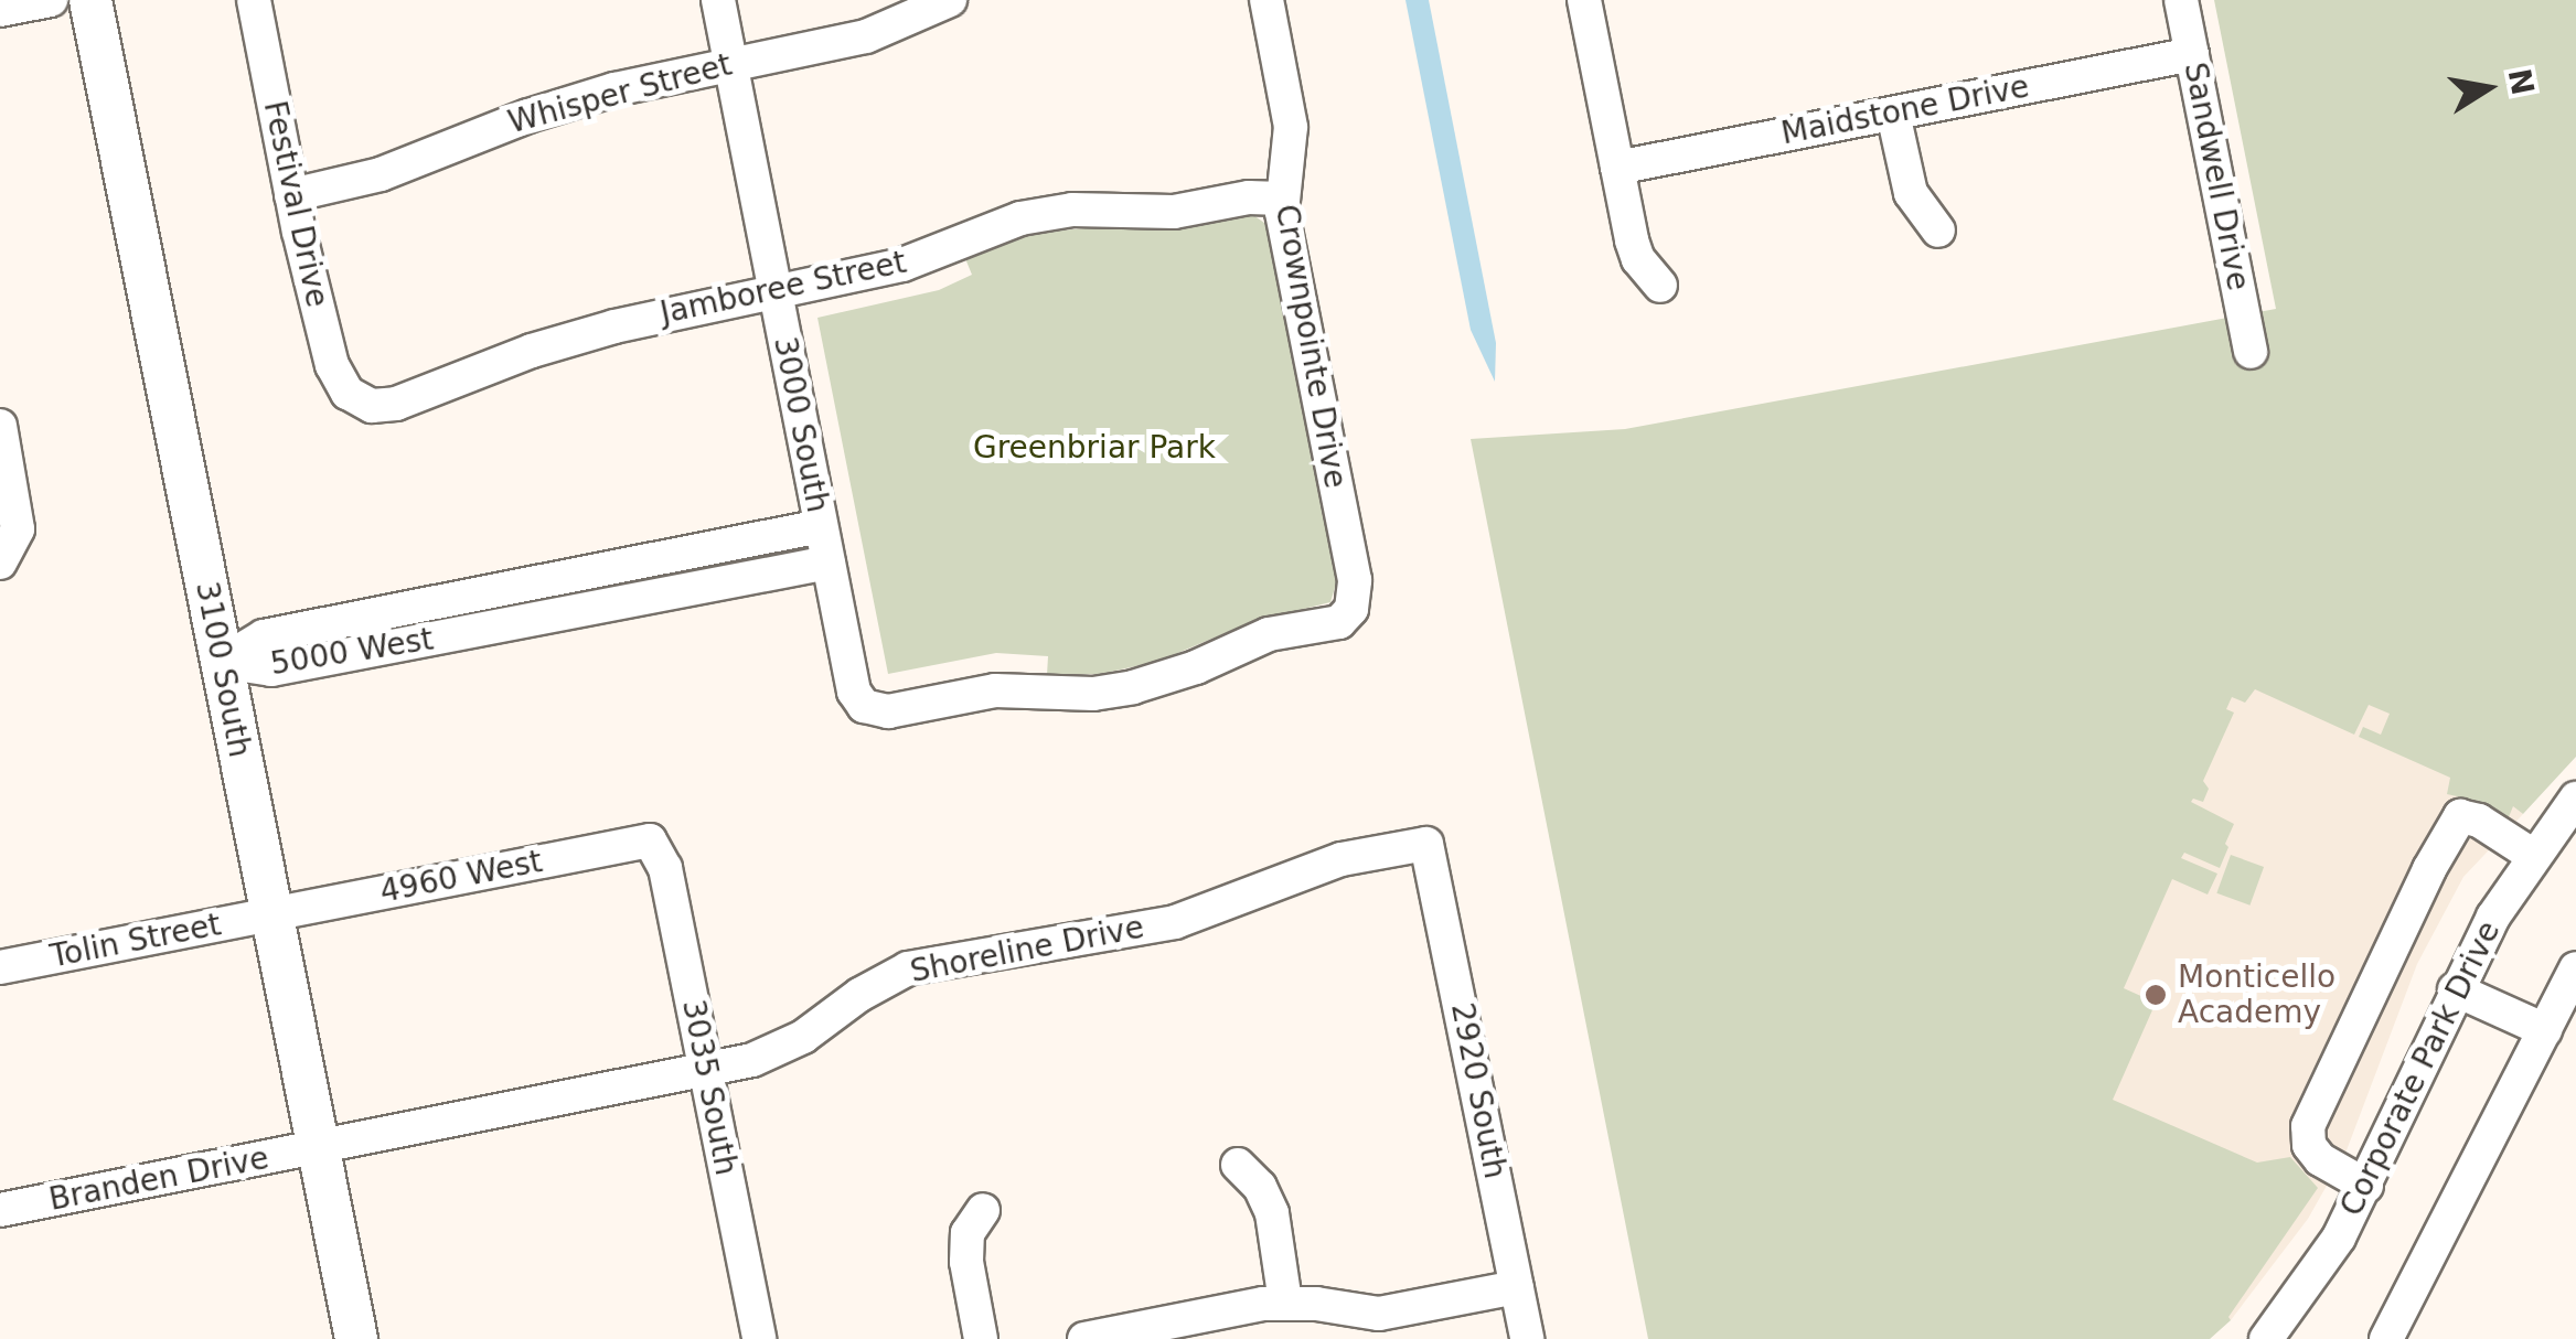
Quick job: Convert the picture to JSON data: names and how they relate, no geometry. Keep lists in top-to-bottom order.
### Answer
{
  "streets": {
    "main road": ["3100 South"],
    "street": [
      "Whisper Street",
      "Maidstone Drive",
      "Sandwell Drive",
      "Festival Drive",
      "Jamboree Street",
      "Crownpointe Drive",
      "3000 South",
      "5000 West",
      "4960 West",
      "Tolin Street",
      "Shoreline Drive",
      "Corporate Park Drive",
      "3035 South",
      "2920 South",
      "Branden Drive"
    ]
  },
  "crossings": [
    ["Whisper Street", "Festival Drive"],
    ["Whisper Street", "3000 South"],
    ["Maidstone Drive", "Sandwell Drive"],
    ["Festival Drive", "Jamboree Street"],
    ["Jamboree Street", "Crownpointe Drive"],
    ["Jamboree Street", "3000 South"],
    ["Crownpointe Drive", "3000 South"],
    ["3000 South", "5000 West"],
    ["5000 West", "3100 South"],
    ["3100 South", "4960 West"],
    ["3100 South", "Tolin Street"],
    ["3100 South", "Shoreline Drive"],
    ["3100 South", "Branden Drive"],
    ["4960 West", "Tolin Street"],
    ["4960 West", "3035 South"],
    ["Shoreline Drive", "3035 South"],
    ["Shoreline Drive", "2920 South"],
    ["Shoreline Drive", "Branden Drive"]
  ],
  "parks": ["Greenbriar Park"],
  "places": ["Monticello Academy"],
  "north": "right"
}
